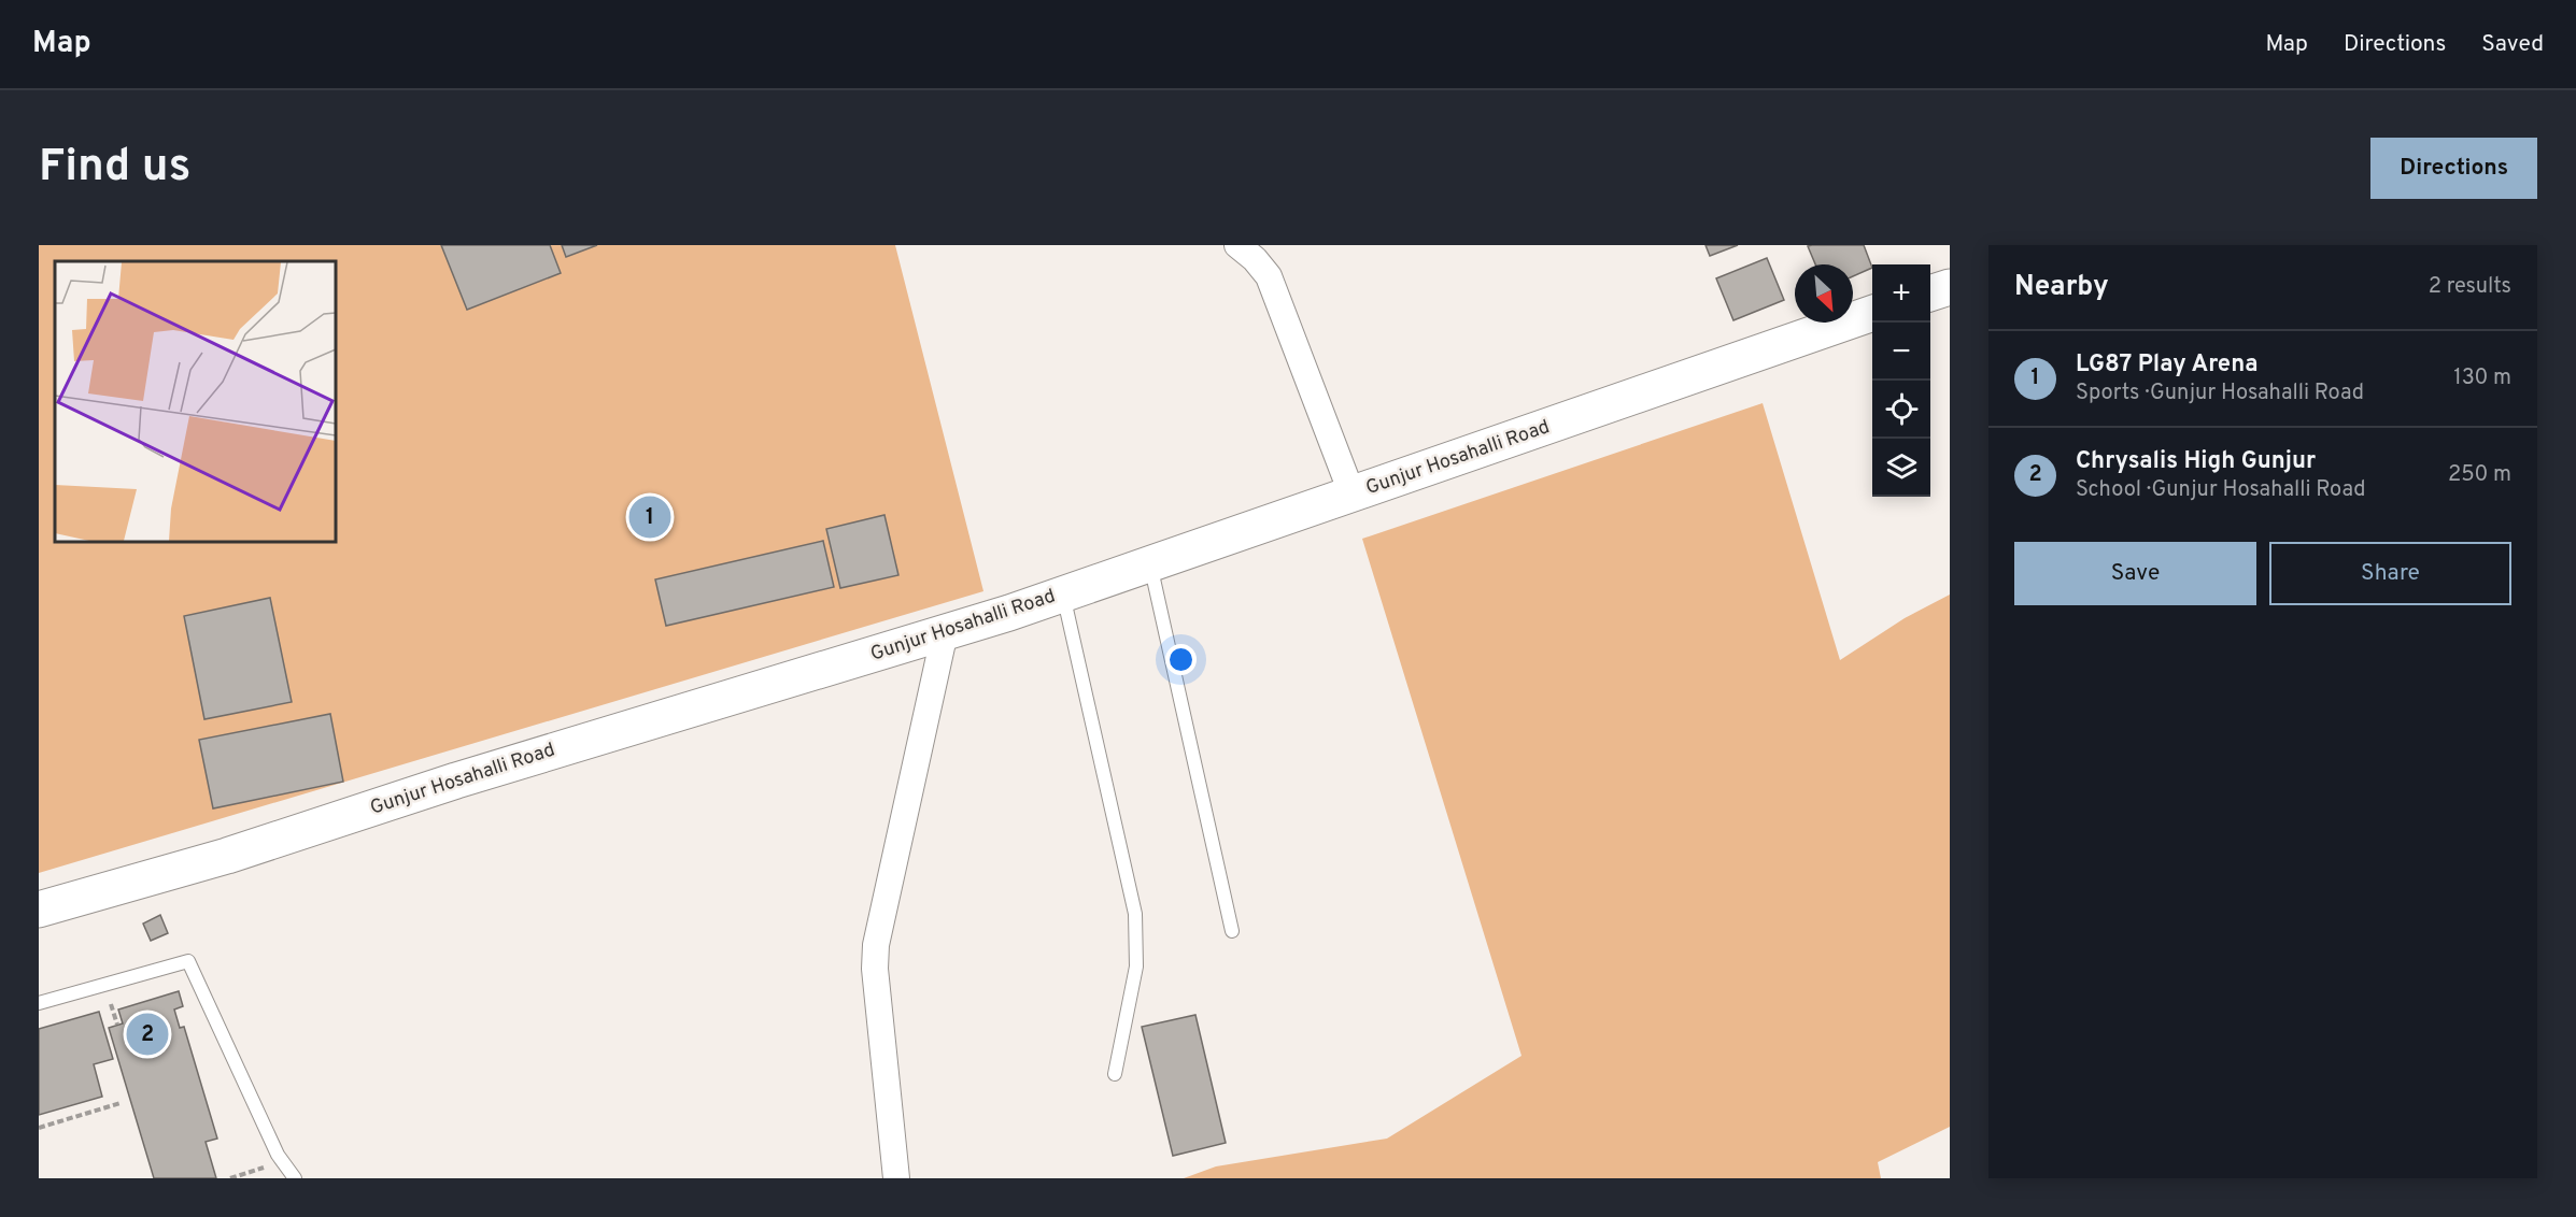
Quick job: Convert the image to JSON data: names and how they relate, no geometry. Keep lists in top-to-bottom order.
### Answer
{
  "streets": {
    "street": ["Gunjur Hosahalli Road"]
  },
  "north": "bottom right",
  "page": {
    "header": "Map",
    "nav": ["Map", "Directions", "Saved"],
    "buttons": [
      "Directions",
      ["Save", "Share"]
    ],
    "title": "Find us",
    "heading": ["Nearby", "2 results"],
    "map_buttons": ["+", "−"],
    "list": [
      {
        "mark": "1",
        "name": "LG87 Play Arena",
        "note": "Sports · Gunjur Hosahalli Road",
        "value": "130 m"
      },
      {
        "mark": "2",
        "name": "Chrysalis High Gunjur",
        "note": "School · Gunjur Hosahalli Road",
        "value": "250 m"
      }
    ],
    "pins": ["1", "2"]
  }
}
